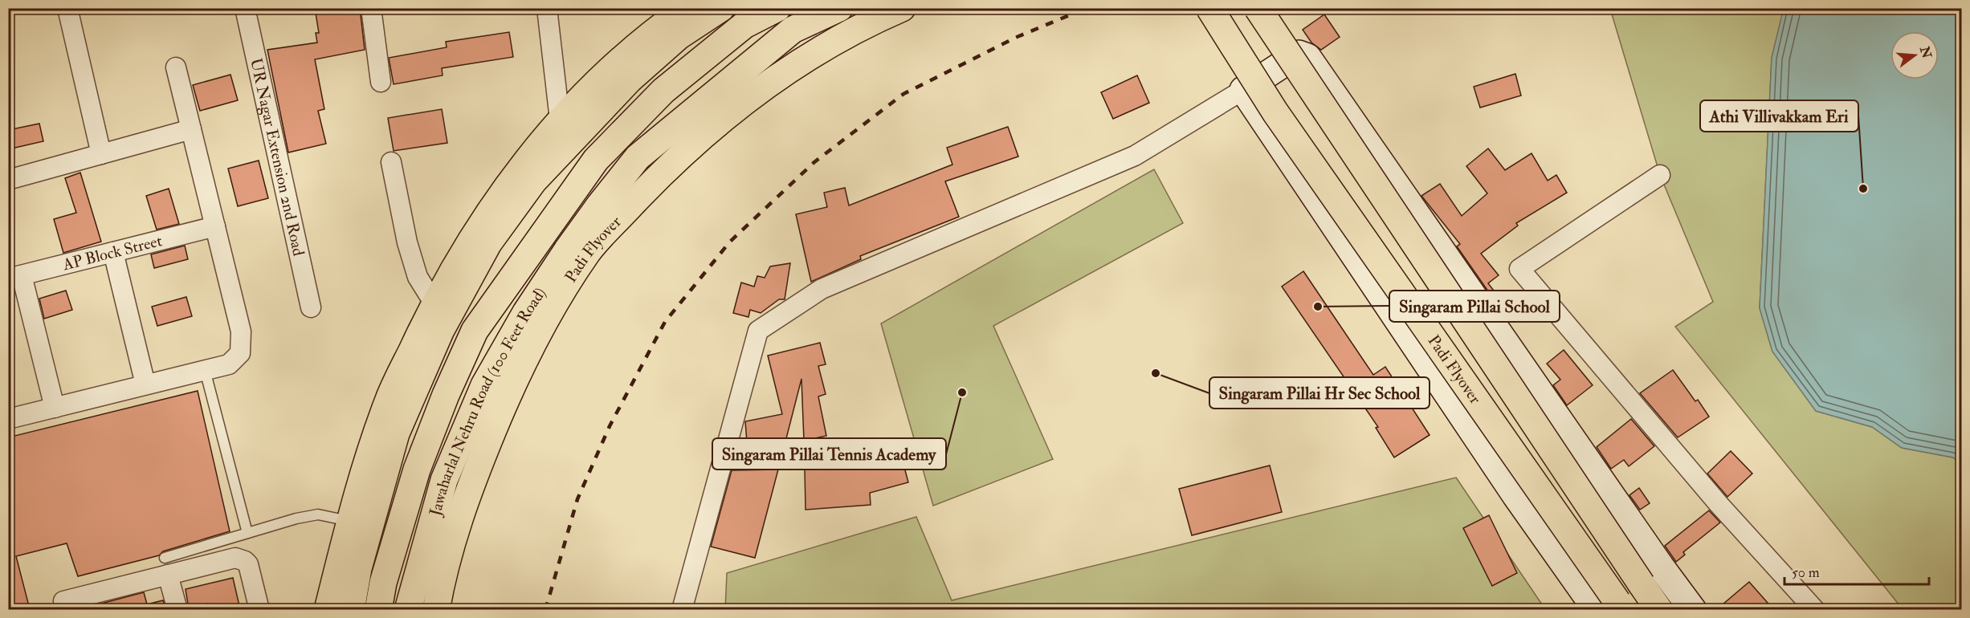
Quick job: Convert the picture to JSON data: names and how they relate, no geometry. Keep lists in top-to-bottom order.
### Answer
{
  "streets": {
    "main road": ["Padi Flyover", "Jawaharlal Nehru Road (100 Feet Road)"],
    "street": ["UR Nagar Extension 2nd Road", "AP Block Street"]
  },
  "places": [
    "Athi Villivakkam Eri",
    "Singaram Pillai School",
    "Singaram Pillai Hr Sec School",
    "Singaram Pillai Tennis Academy"
  ],
  "scale_bar": "50 m",
  "north": "right"
}
